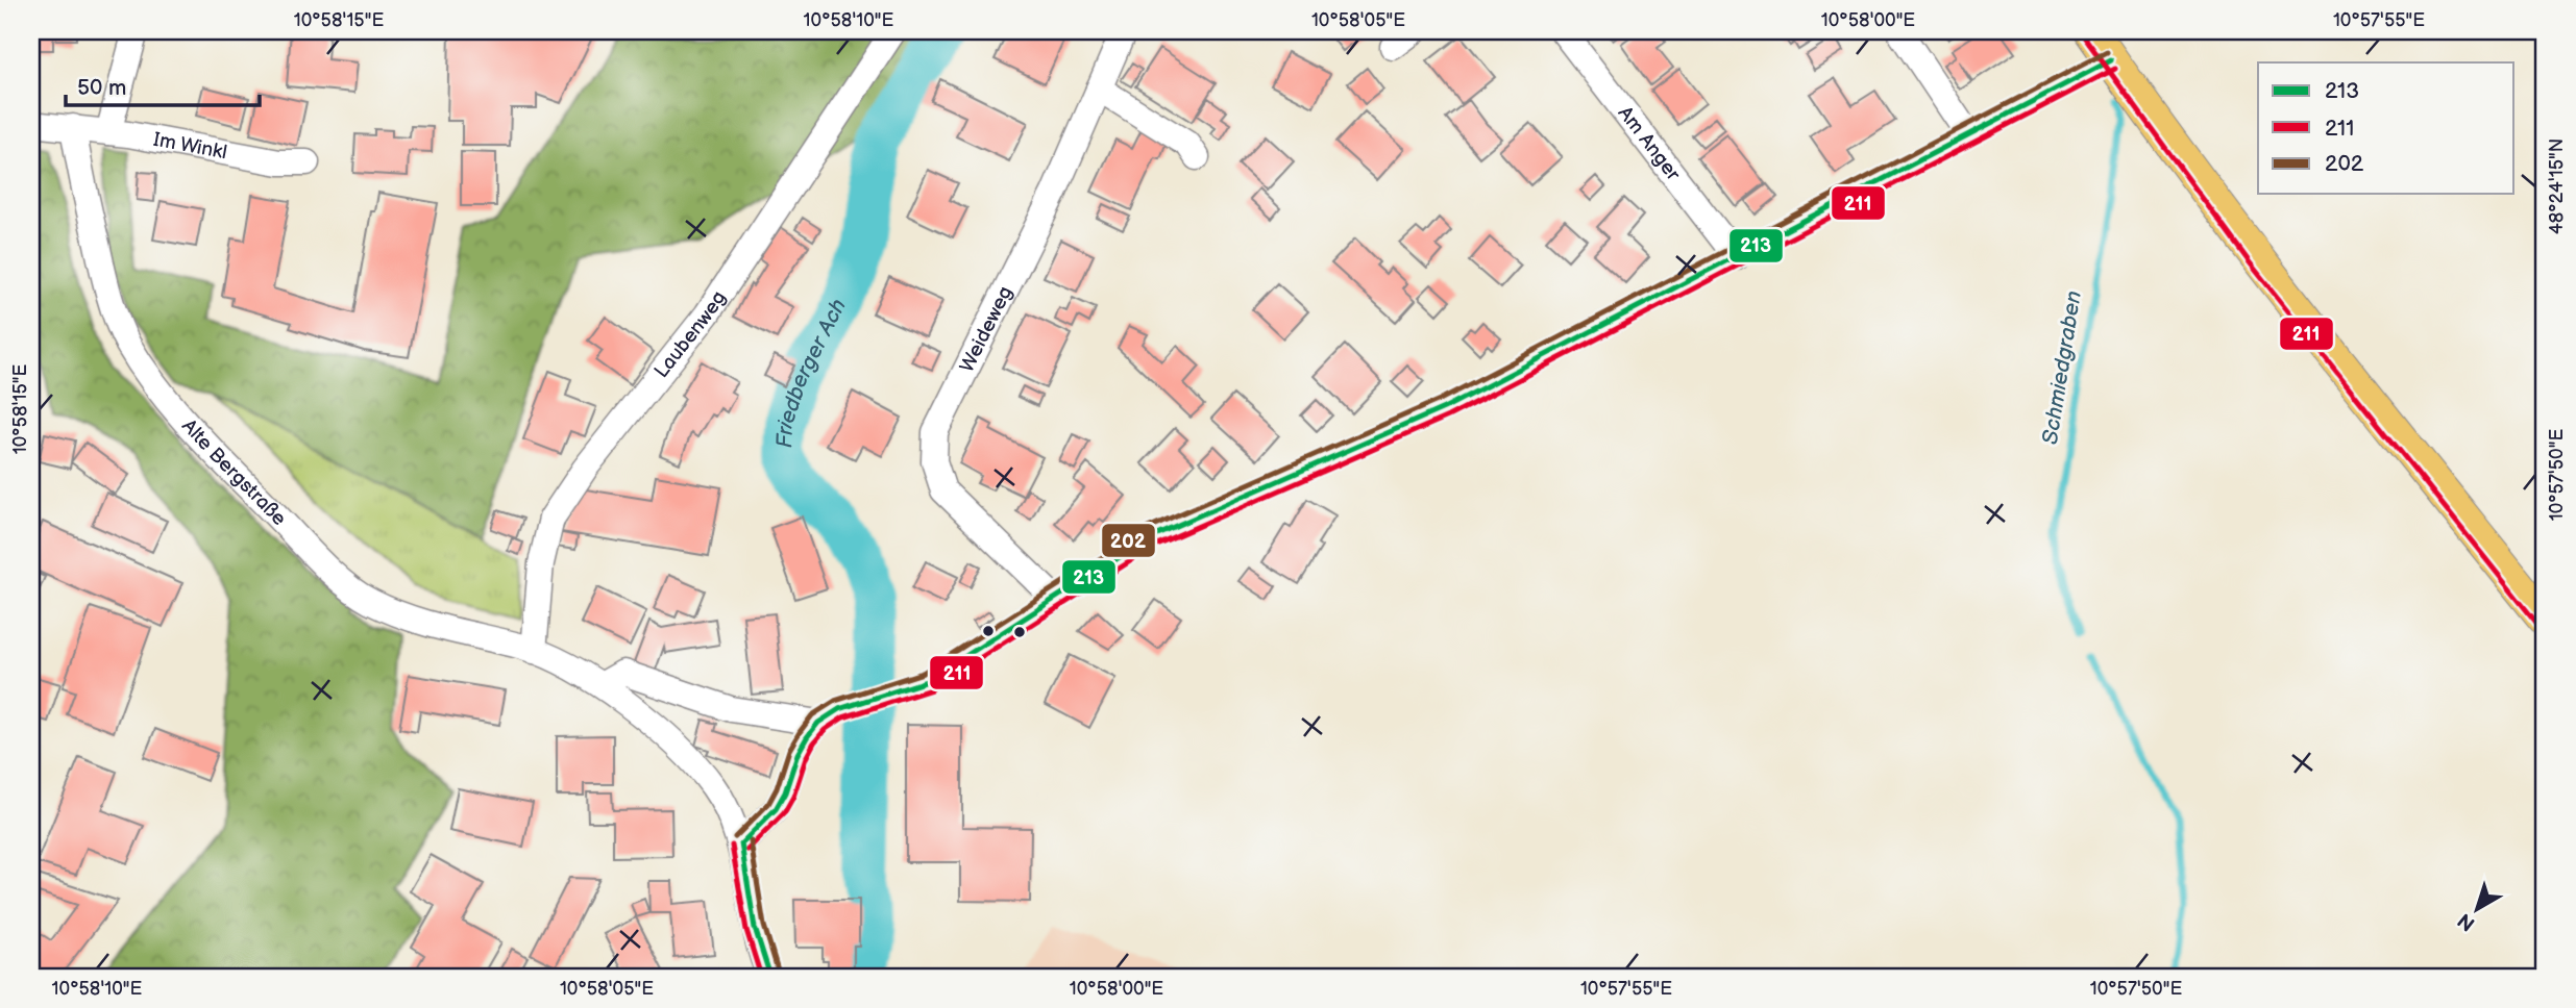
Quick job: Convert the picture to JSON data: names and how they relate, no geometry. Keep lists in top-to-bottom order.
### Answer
{
  "streets": {
    "street": [
      "Am Anger",
      "Im Winkl",
      "Weideweg",
      "Laubenweg",
      "Alte Bergstraße"
    ]
  },
  "crossings": [
    ["Im Winkl", "Alte Bergstraße"],
    ["Laubenweg", "Alte Bergstraße"]
  ],
  "water": ["Schmiedgraben", "Friedberger Ach"],
  "lines": ["transit line 211", "transit line 202", "transit line 213"],
  "legend": ["213", "211", "202"],
  "scale_bar": "50 m",
  "north": "bottom left",
  "coordinates": [
    "10°58'15\"E",
    "10°58'10\"E",
    "10°58'05\"E",
    "10°58'00\"E",
    "10°57'55\"E",
    "48°24'15\"N",
    "10°57'50\"E"
  ]
}
